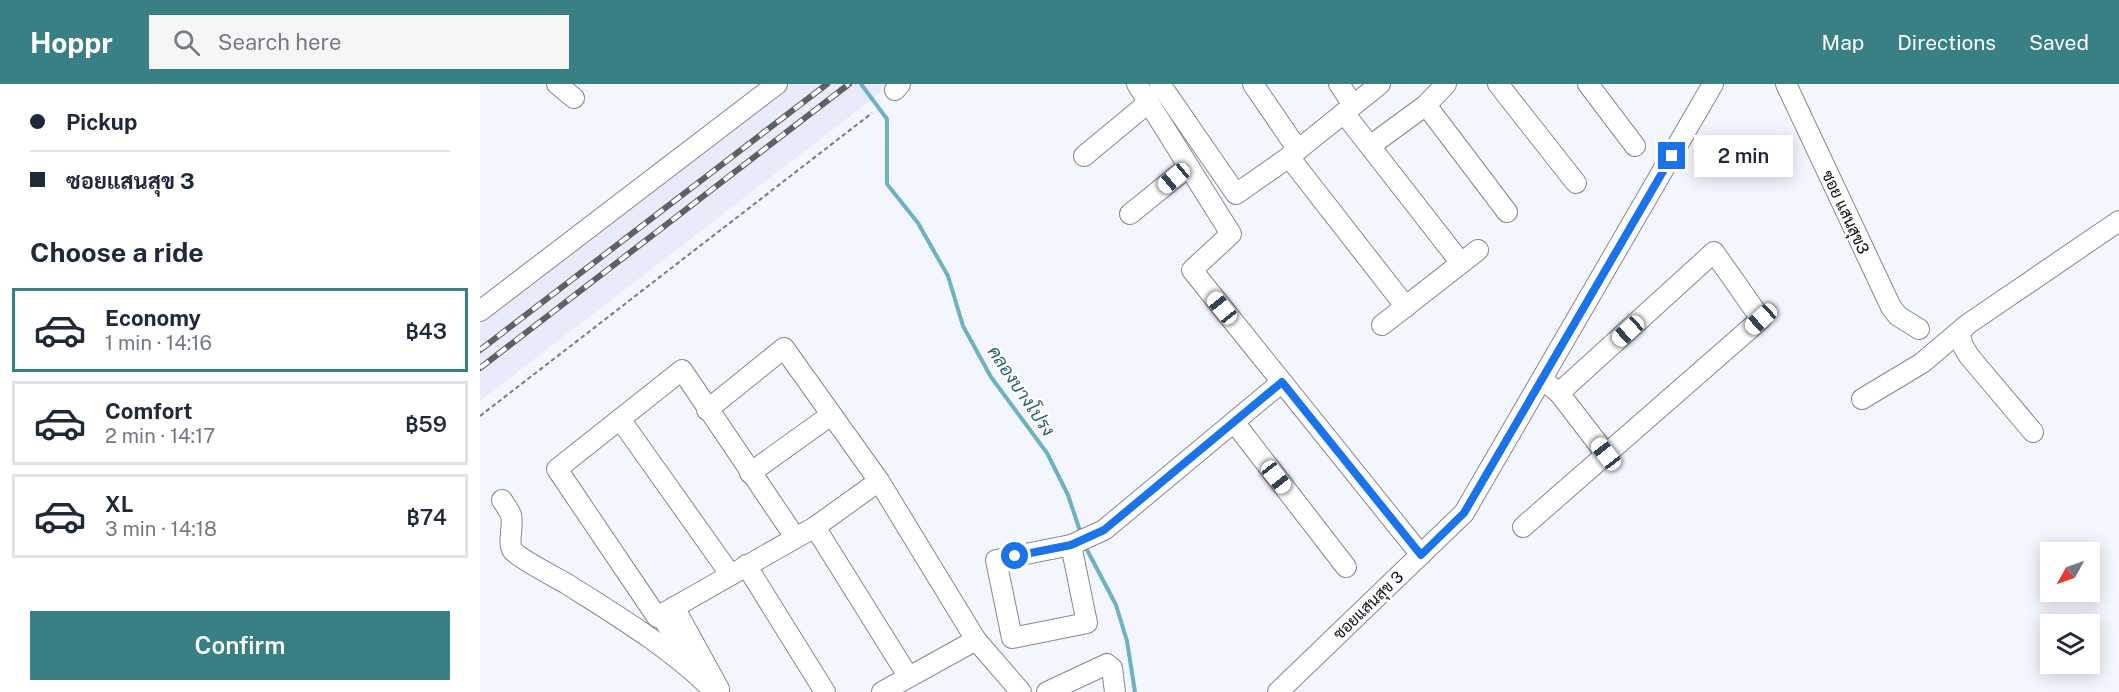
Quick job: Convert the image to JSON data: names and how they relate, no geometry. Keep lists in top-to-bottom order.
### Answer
{
  "streets": {
    "street": ["ซอย แสนสุข3", "ซอยแสนสุข 3"]
  },
  "water": ["คลองบางโปรง"],
  "north": "bottom left",
  "page": {
    "header": "Hoppr",
    "search": "Search here",
    "nav": ["Map", "Directions", "Saved"],
    "banner": ["Pickup", "ซอยแสนสุข 3"],
    "bubble": "2 min",
    "heading": "Choose a ride",
    "list": [
      {
        "name": "Economy",
        "note": "1 min · 14:16",
        "value": "฿43"
      },
      {
        "name": "Comfort",
        "note": "2 min · 14:17",
        "value": "฿59"
      },
      {
        "name": "XL",
        "note": "3 min · 14:18",
        "value": "฿74"
      }
    ],
    "buttons": "Confirm"
  }
}
